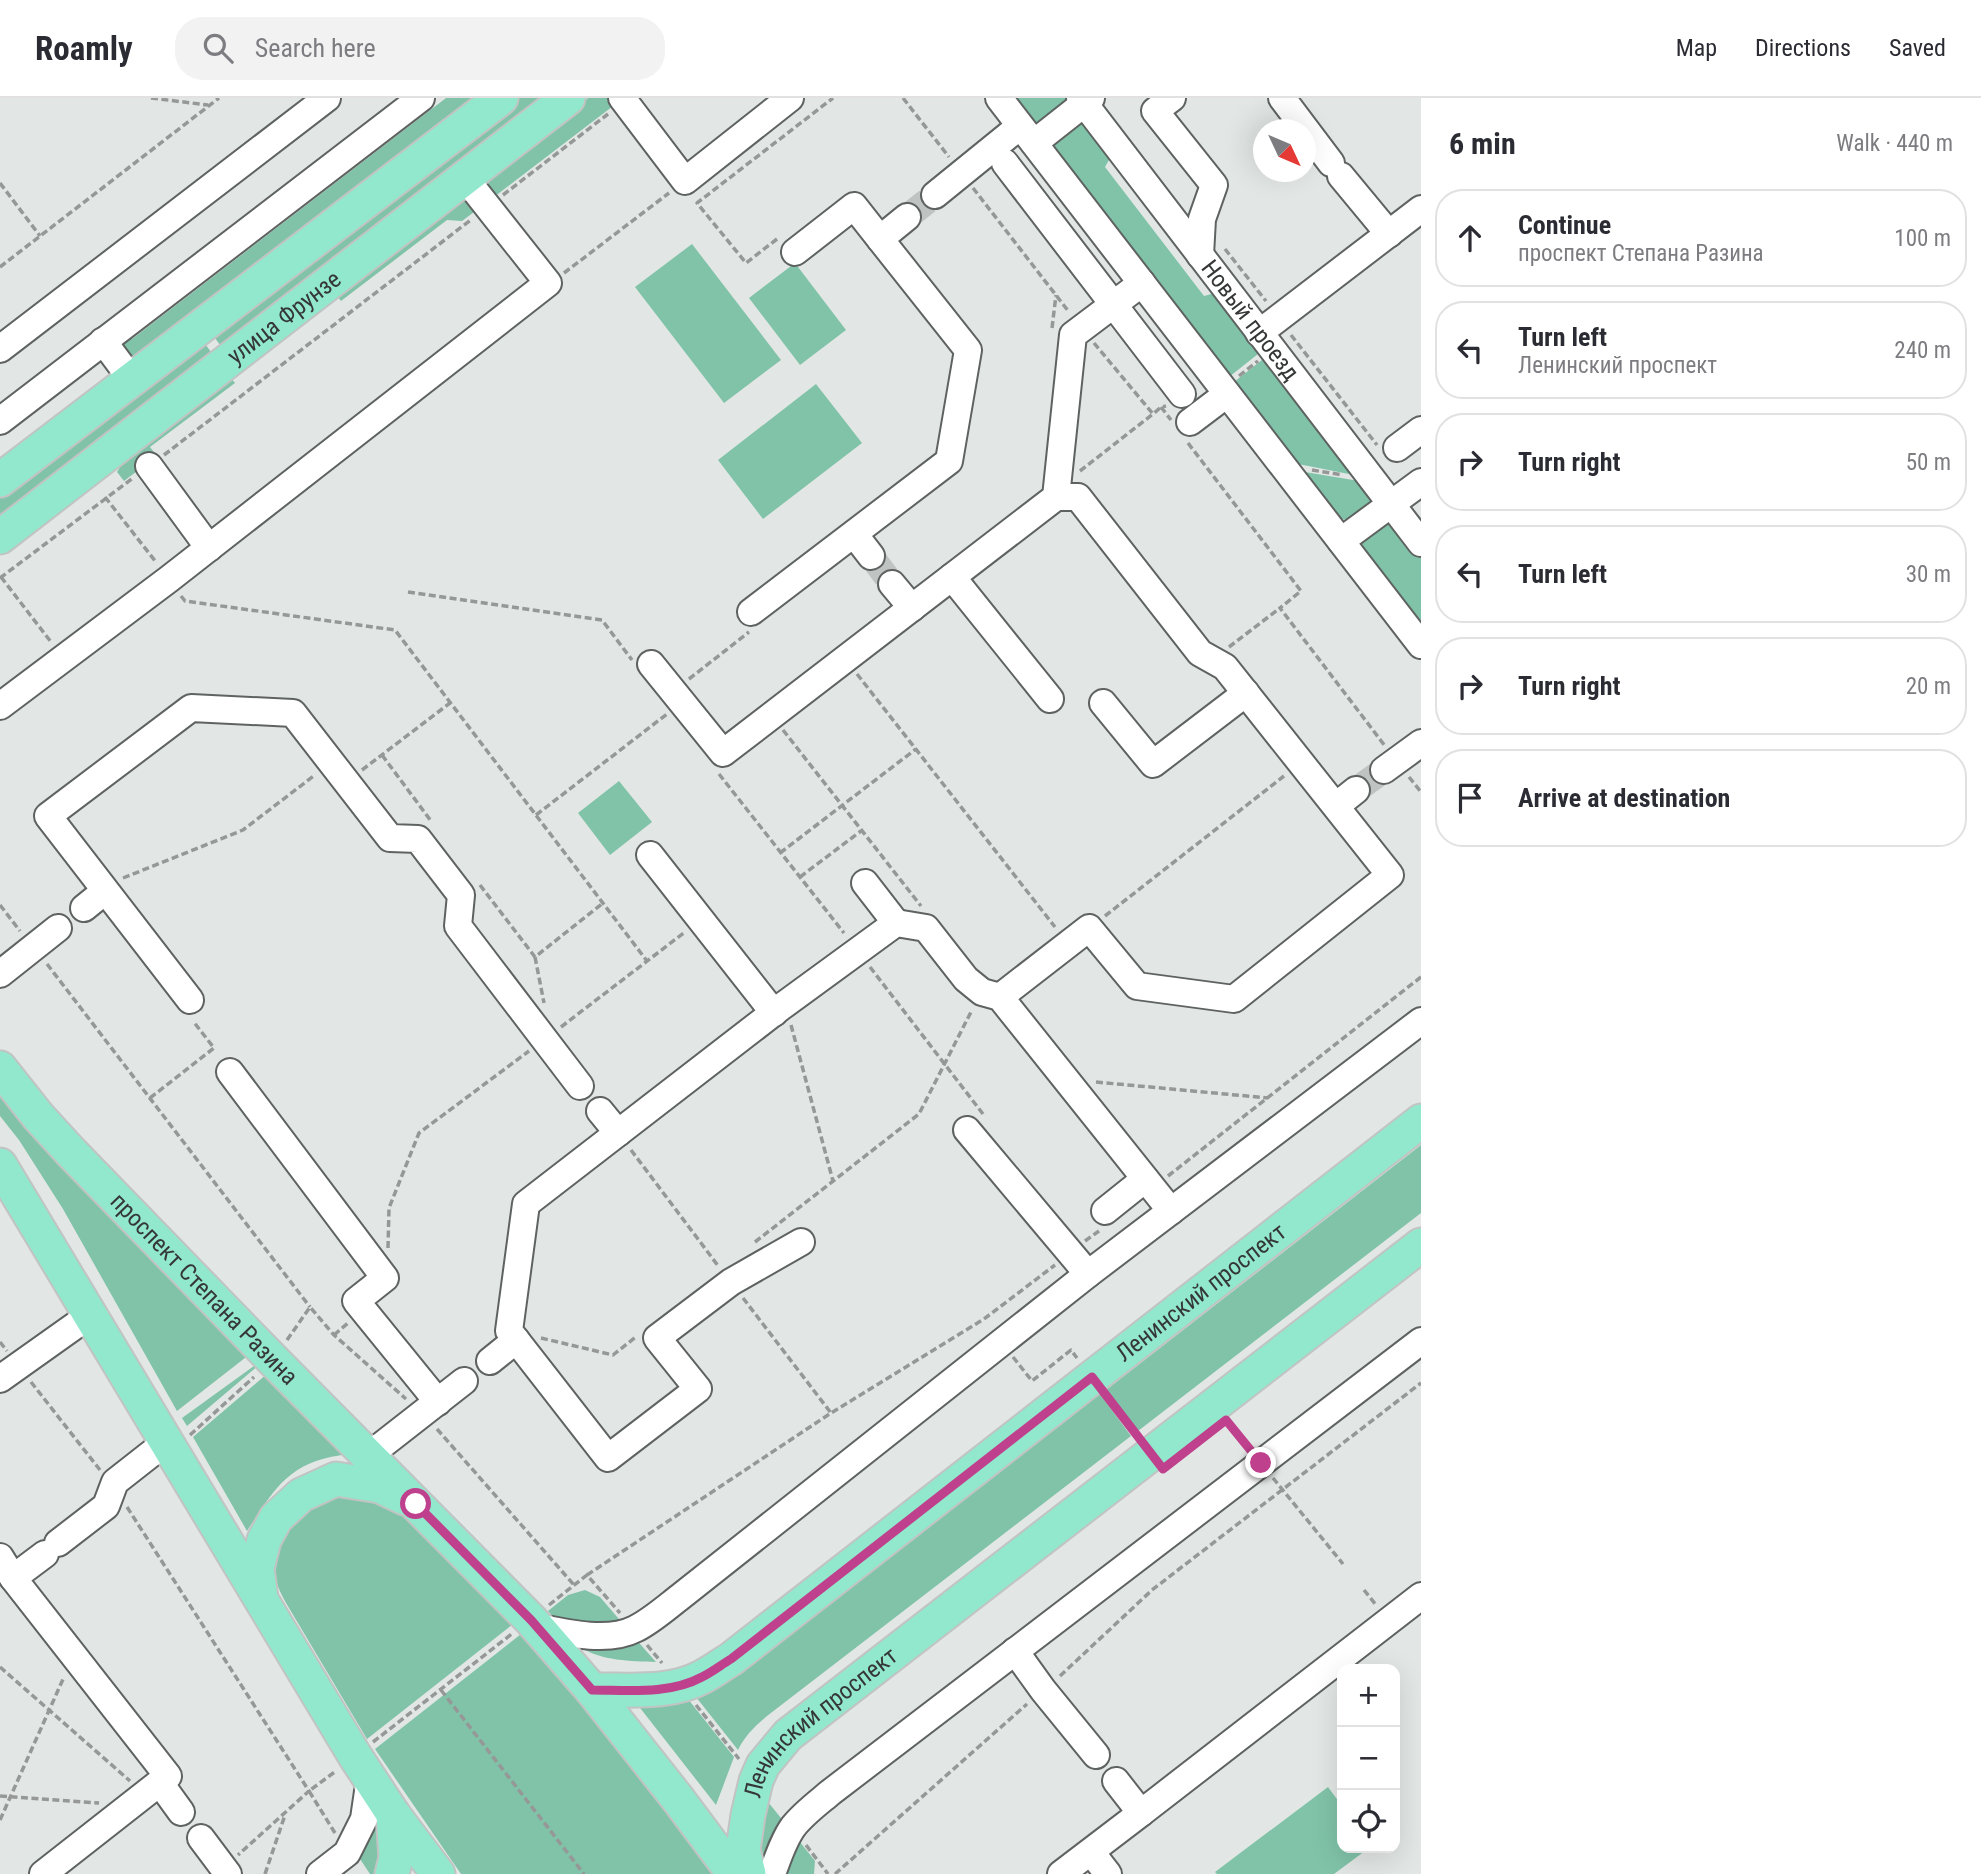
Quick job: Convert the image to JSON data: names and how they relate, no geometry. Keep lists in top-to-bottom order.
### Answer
{
  "streets": {
    "main road": ["улица Фрунзе", "проспект Степана Разина", "Ленинский проспект"],
    "street": ["Новый проезд"]
  },
  "crossings": [
    ["проспект Степана Разина", "Ленинский проспект"]
  ],
  "north": "bottom right",
  "page": {
    "header": "Roamly",
    "search": "Search here",
    "nav": ["Map", "Directions", "Saved"],
    "heading": ["6 min", "Walk · 440 m"],
    "list": [
      ["Continue", "проспект Степана Разина", "100 m"],
      ["Turn left", "Ленинский проспект", "240 m"],
      ["Turn right", "50 m"],
      ["Turn left", "30 m"],
      ["Turn right", "20 m"],
      "Arrive at destination"
    ],
    "map_buttons": ["+", "−"]
  }
}
